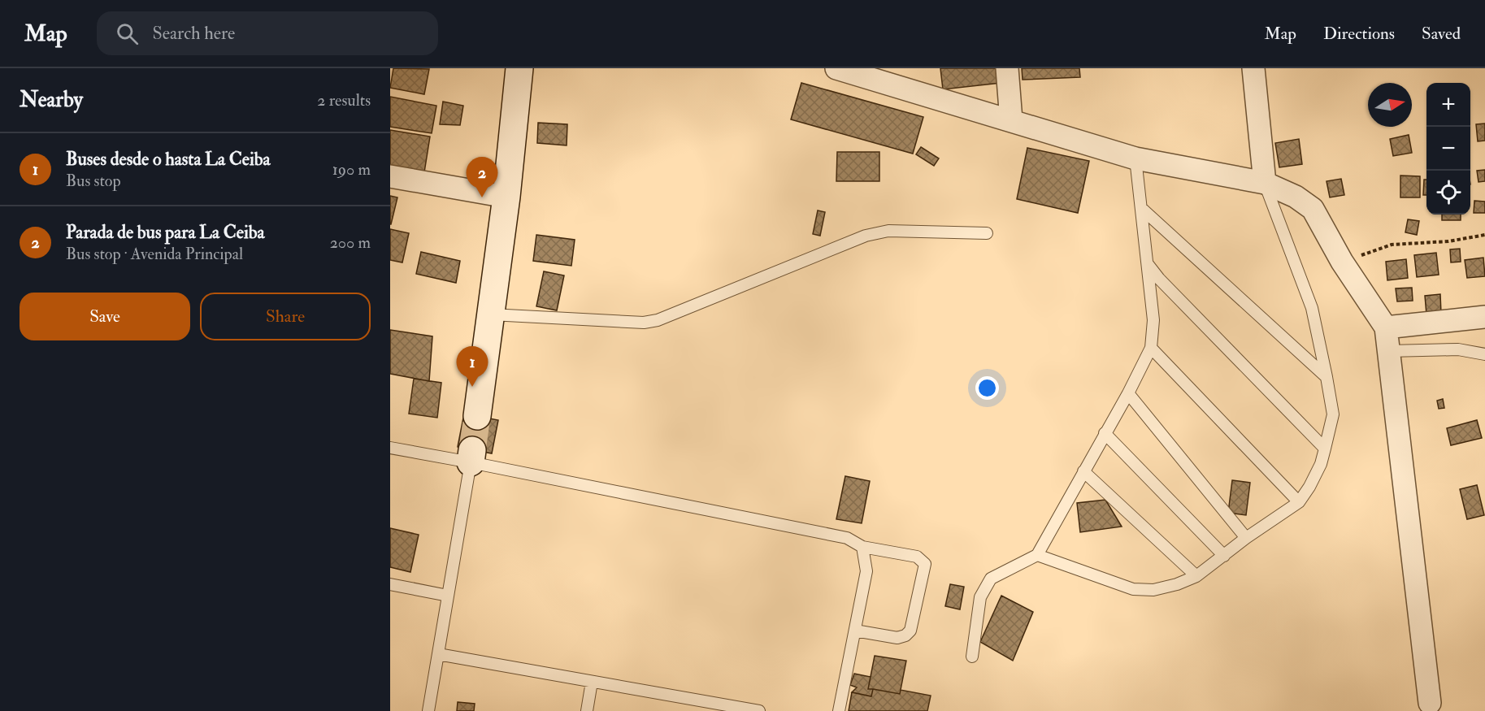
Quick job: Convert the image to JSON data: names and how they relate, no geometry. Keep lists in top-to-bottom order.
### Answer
{
  "north": "right",
  "page": {
    "header": "Map",
    "search": "Search here",
    "nav": ["Map", "Directions", "Saved"],
    "heading": ["Nearby", "2 results"],
    "map_buttons": ["+", "−"],
    "list": [
      {
        "mark": "1",
        "name": "Buses desde o hasta La Ceiba",
        "note": "Bus stop",
        "value": "190 m"
      },
      {
        "mark": "2",
        "name": "Parada de bus para La Ceiba",
        "note": "Bus stop · Avenida Principal",
        "value": "200 m"
      }
    ],
    "pins": ["2", "1"],
    "buttons": ["Save", "Share"]
  }
}
